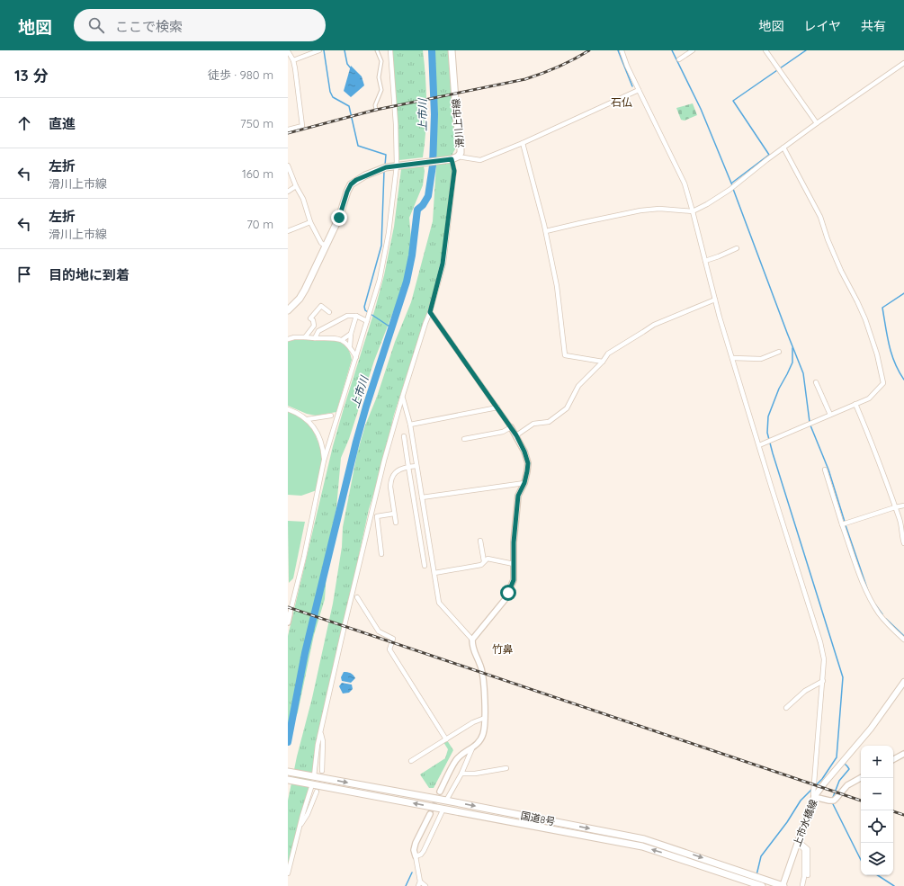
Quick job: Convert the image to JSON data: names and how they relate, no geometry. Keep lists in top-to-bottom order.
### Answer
{
  "streets": {
    "main road": ["滑川上市線", "国道8号", "上市水橋線"]
  },
  "crossings": [
    ["国道8号", "上市水橋線"]
  ],
  "districts": ["石仏", "竹鼻"],
  "water": ["上市川"],
  "page": {
    "header": "地図",
    "search": "ここで検索",
    "nav": ["地図", "レイヤ", "共有"],
    "heading": ["13 分", "徒歩 · 980 m"],
    "list": [
      ["直進", "750 m"],
      ["左折", "滑川上市線", "160 m"],
      ["左折", "滑川上市線", "70 m"],
      "目的地に到着"
    ],
    "map_buttons": ["+", "−"]
  }
}
